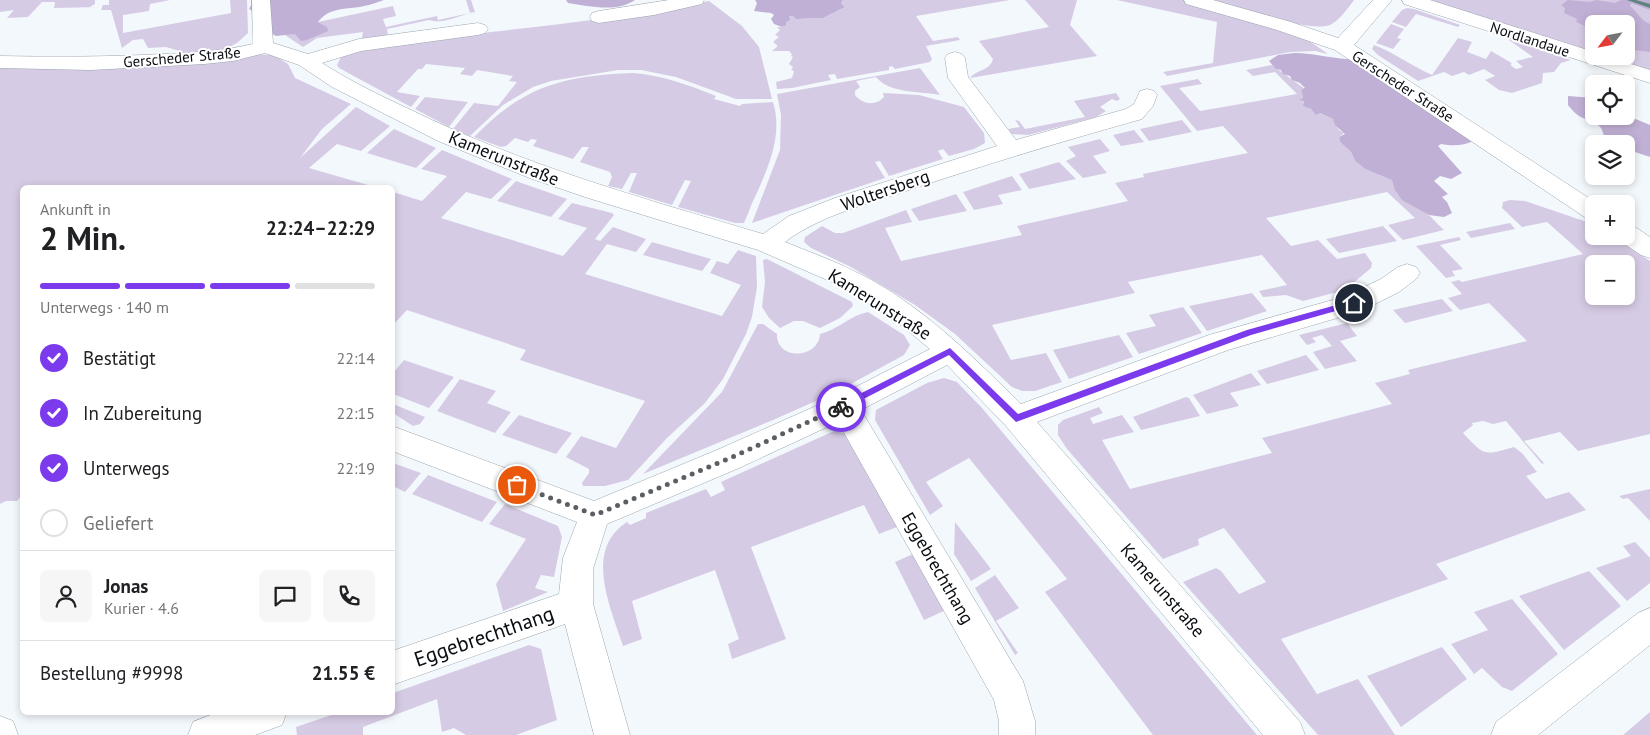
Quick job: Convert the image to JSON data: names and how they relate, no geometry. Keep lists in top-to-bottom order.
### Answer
{
  "streets": {
    "street": [
      "Nordlandaue",
      "Gerscheder Straße",
      "Kamerunstraße",
      "Woltersberg",
      "Eggebrechthang"
    ]
  },
  "crossings": [
    ["Gerscheder Straße", "Kamerunstraße"],
    ["Kamerunstraße", "Woltersberg"]
  ],
  "north": "bottom left",
  "page": {
    "map_buttons": ["+", "−"],
    "heading": ["2 Min.", "Ankunft in", "22:24–22:29"],
    "panel": [
      "Jonas",
      "Kurier · 4.6",
      "Bestellung #9998",
      "21.55 €"
    ],
    "bar": "Unterwegs · 140 m",
    "list": [
      ["Bestätigt", "22:14"],
      ["In Zubereitung", "22:15"],
      ["Unterwegs", "22:19"],
      "Geliefert"
    ]
  }
}
